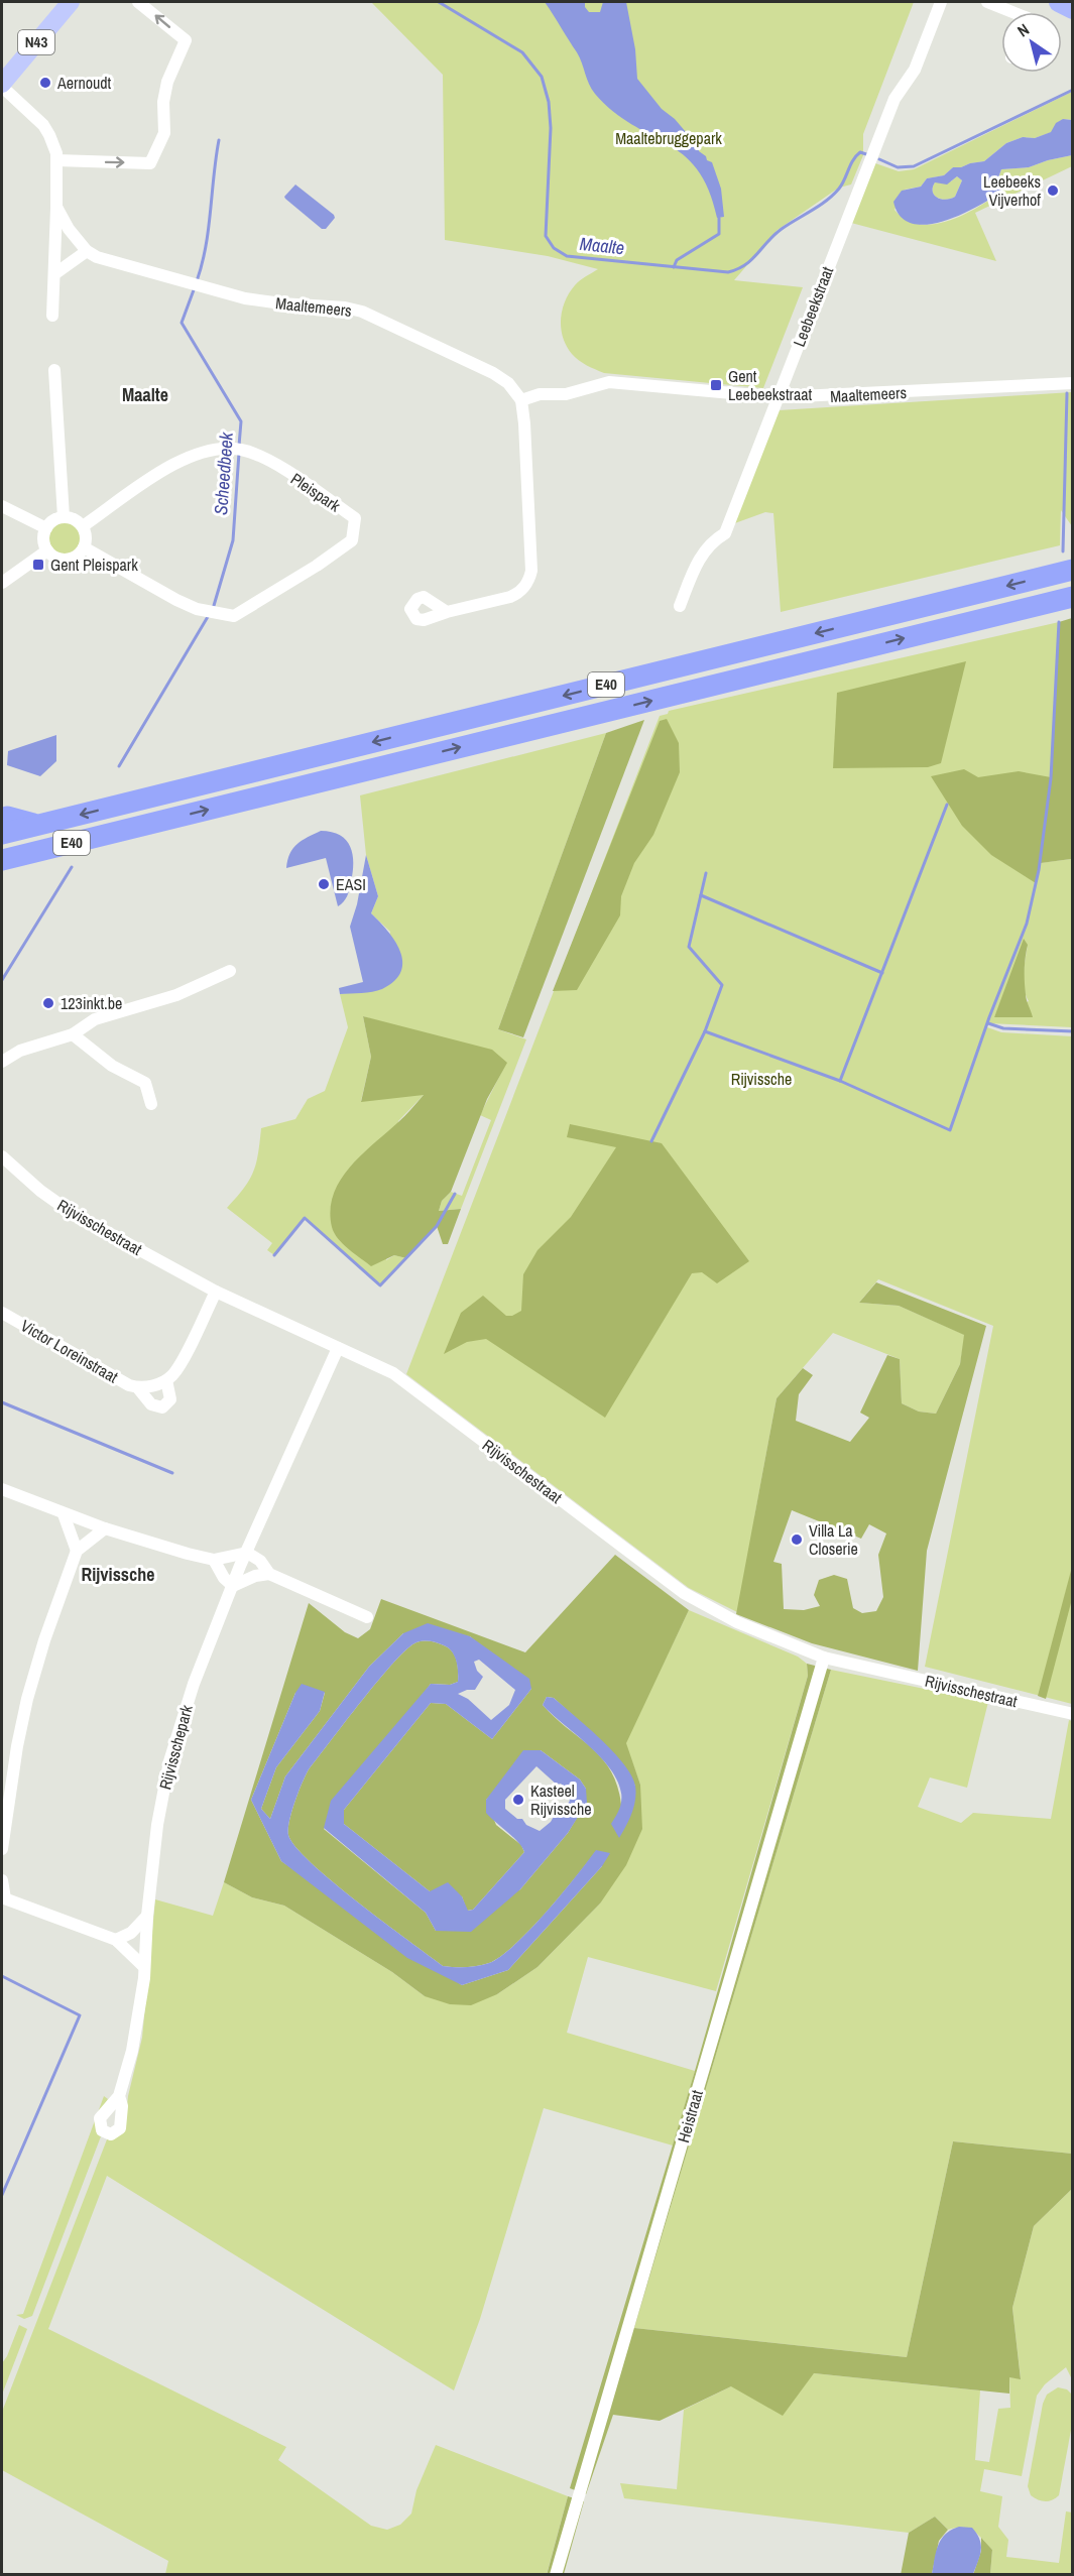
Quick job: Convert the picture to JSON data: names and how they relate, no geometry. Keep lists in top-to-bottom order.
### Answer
{
  "streets": {
    "highway": ["E40"],
    "main road": ["N43"],
    "street": [
      "Maaltemeers",
      "Leebeekstraat",
      "Pleispark",
      "Rijvisschestraat",
      "Victor Loreinstraat",
      "Rijvisschepark",
      "Heistraat"
    ]
  },
  "crossings": [
    ["Maaltemeers", "Leebeekstraat"],
    ["Rijvisschestraat", "Victor Loreinstraat"],
    ["Rijvisschestraat", "Rijvisschepark"],
    ["Rijvisschestraat", "Heistraat"]
  ],
  "districts": ["Maalte", "Rijvissche"],
  "water": ["Maalte", "Scheedbeek"],
  "parks": ["Maaltebruggepark", "Rijvissche"],
  "places": {
    "other": [
      "Aernoudt",
      "Leebeeks Vijverhof",
      "EASI",
      "123inkt.be",
      "Villa La Closerie",
      "Kasteel Rijvissche"
    ],
    "transit": ["Gent Leebeekstraat", "Gent Pleispark"]
  },
  "north": "top left"
}
